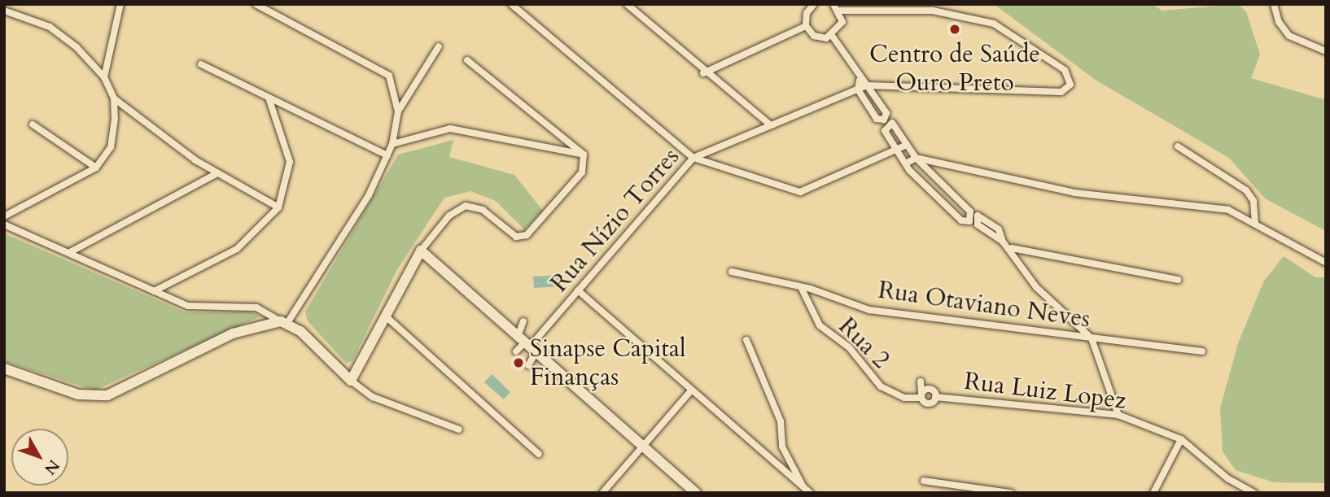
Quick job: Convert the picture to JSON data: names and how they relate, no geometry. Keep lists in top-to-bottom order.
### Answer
{
  "streets": {
    "street": [
      "Rua Nízio Torres",
      "Rua Otaviano Neves",
      "Rua 2",
      "Rua Luiz Lopez"
    ]
  },
  "crossings": [
    ["Rua Otaviano Neves", "Rua 2"],
    ["Rua 2", "Rua Luiz Lopez"]
  ],
  "places": ["Centro de Saúde Ouro Preto", "Sinapse Capital Finanças"],
  "north": "bottom right"
}
